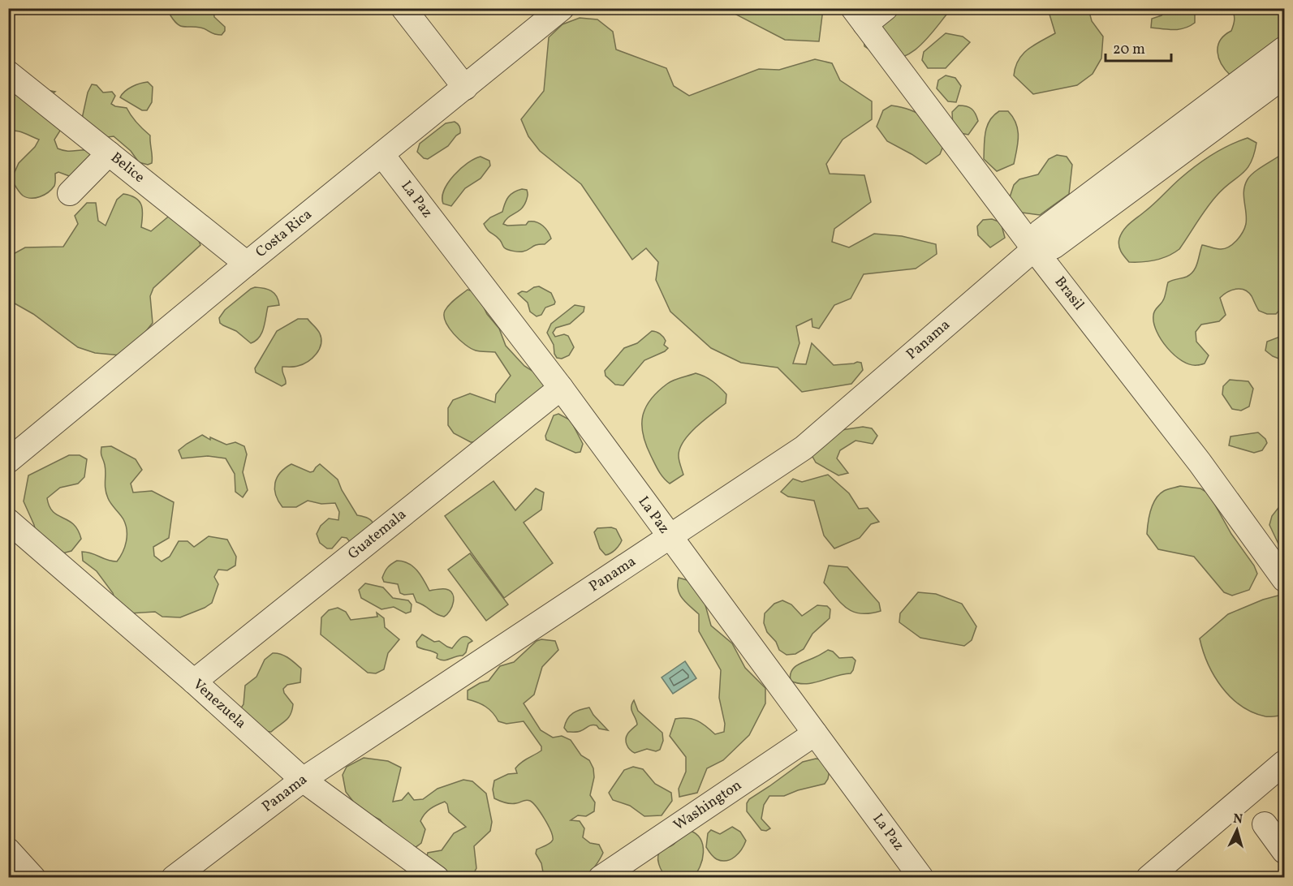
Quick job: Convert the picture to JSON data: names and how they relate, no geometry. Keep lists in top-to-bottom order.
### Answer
{
  "streets": {
    "street": [
      "Belice",
      "La Paz",
      "Costa Rica",
      "Brasil",
      "Panama",
      "Guatemala",
      "Venezuela",
      "Washington"
    ]
  },
  "crossings": [
    ["Belice", "Costa Rica"],
    ["La Paz", "Costa Rica"],
    ["La Paz", "Panama"],
    ["La Paz", "Guatemala"],
    ["La Paz", "Washington"],
    ["Brasil", "Panama"],
    ["Panama", "Venezuela"],
    ["Guatemala", "Venezuela"]
  ],
  "scale_bar": "20 m",
  "north": "top"
}
